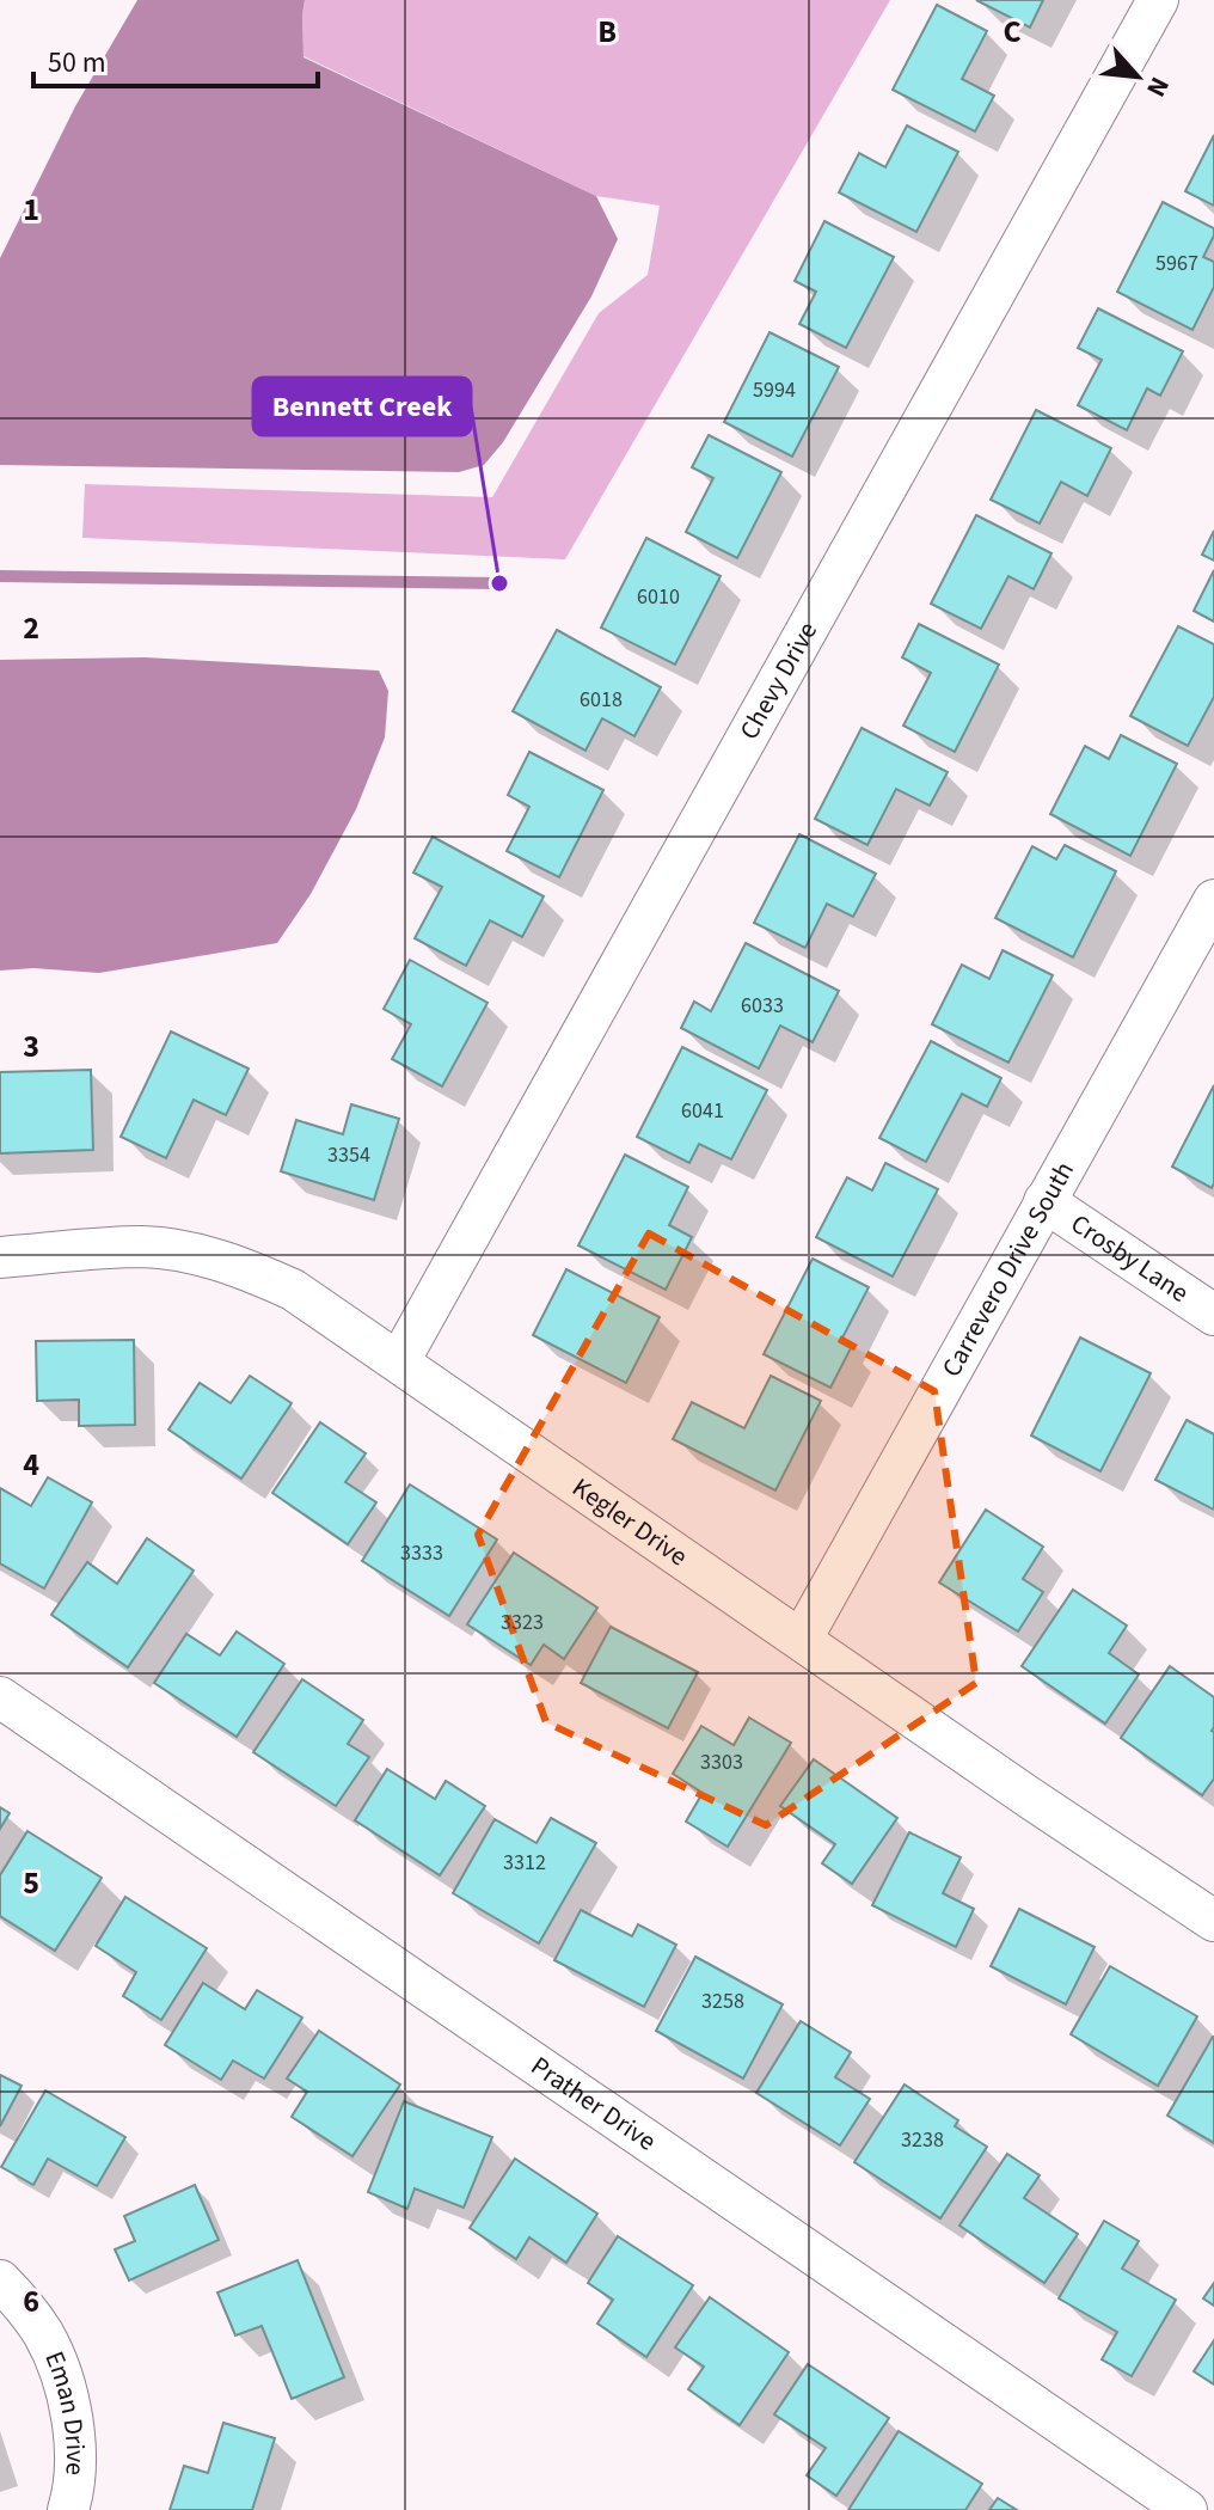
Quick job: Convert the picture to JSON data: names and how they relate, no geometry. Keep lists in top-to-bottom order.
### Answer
{
  "streets": {
    "street": [
      "Chevy Drive",
      "Crosby Lane",
      "Carrevero Drive South",
      "Kegler Drive",
      "Prather Drive",
      "Eman Drive"
    ]
  },
  "crossings": [
    ["Chevy Drive", "Kegler Drive"],
    ["Crosby Lane", "Carrevero Drive South"],
    ["Carrevero Drive South", "Kegler Drive"]
  ],
  "places": ["Bennett Creek"],
  "house_numbers": [
    "5967",
    "5994",
    "6010",
    "6018",
    "6033",
    "6041",
    "3354",
    "3333",
    "3323",
    "3303",
    "3312",
    "3258",
    "3238"
  ],
  "scale_bar": "50 m",
  "north": "bottom right",
  "grid": {
    "columns": ["B", "C"],
    "rows": [
      "1",
      "2",
      "3",
      "4",
      "5",
      "6"
    ]
  }
}
